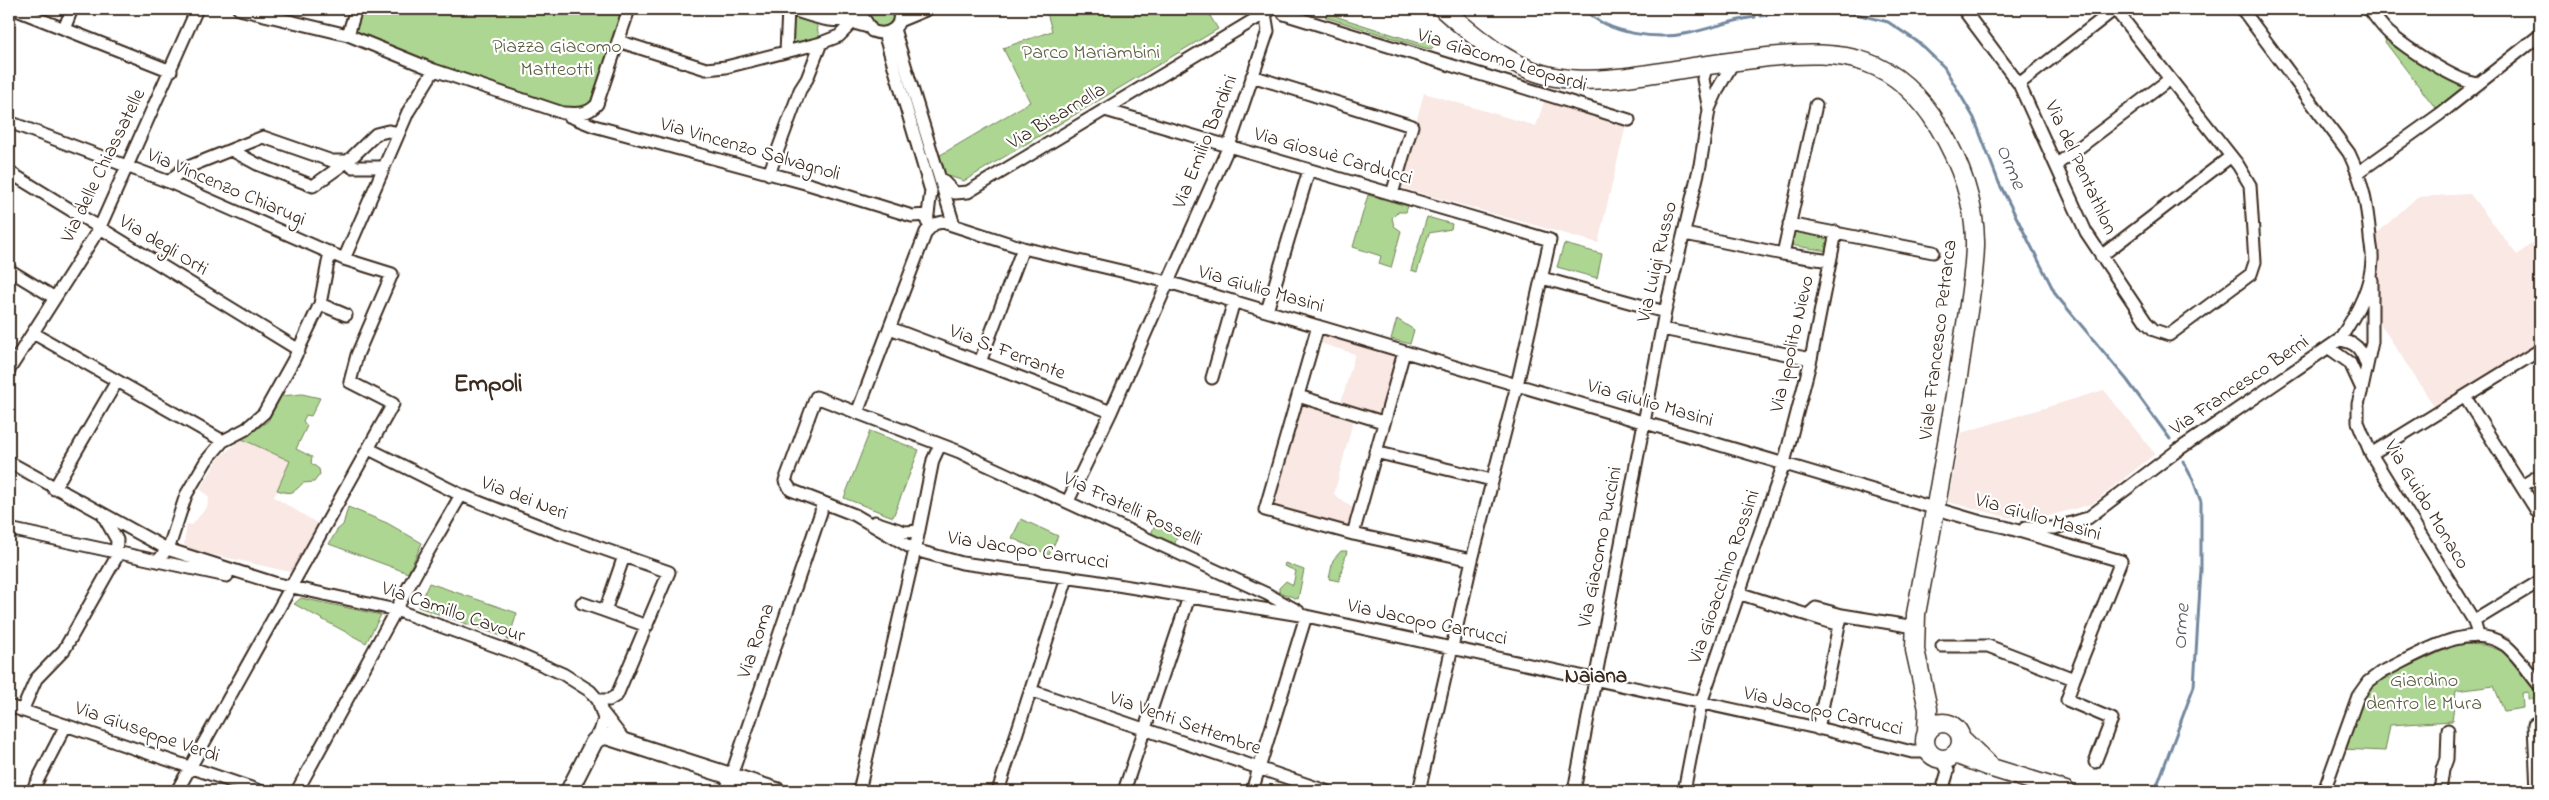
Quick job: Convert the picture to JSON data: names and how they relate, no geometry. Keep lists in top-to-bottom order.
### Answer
{
  "streets": {
    "main road": ["Viale Francesco Petrarca"],
    "street": [
      "Via Giacomo Leopardi",
      "Via Bisarnella",
      "Via Emilio Bardini",
      "Via Vincenzo Salvagnoli",
      "Via Giosuè Carducci",
      "Via delle Chiassatelle",
      "Via del Pentathlon",
      "Via Vincenzo Chiarugi",
      "Via degli Orti",
      "Via Luigi Russo",
      "Via Giulio Masini",
      "Via Ippolito Nievo",
      "Via S. Ferrante",
      "Via Francesco Berni",
      "Via dei Neri",
      "Via Guido Monaco",
      "Via Fratelli Rosselli",
      "Via Giacomo Puccini",
      "Via Jacopo Carrucci",
      "Via Gioacchino Rossini",
      "Via Camillo Cavour",
      "Via Roma",
      "Via Venti Settembre",
      "Via Giuseppe Verdi"
    ]
  },
  "crossings": [
    ["Via Bisarnella", "Via Emilio Bardini"],
    ["Via Bisarnella", "Via Giosuè Carducci"],
    ["Via Emilio Bardini", "Via Giosuè Carducci"],
    ["Via Emilio Bardini", "Via Giulio Masini"],
    ["Via Emilio Bardini", "Via S. Ferrante"],
    ["Via Emilio Bardini", "Via Fratelli Rosselli"],
    ["Via delle Chiassatelle", "Via Vincenzo Chiarugi"],
    ["Via delle Chiassatelle", "Via degli Orti"],
    ["Via Vincenzo Chiarugi", "Via dei Neri"],
    ["Via Luigi Russo", "Via Giulio Masini"],
    ["Via Luigi Russo", "Viale Francesco Petrarca"],
    ["Via Luigi Russo", "Via Giacomo Puccini"],
    ["Via Giulio Masini", "Viale Francesco Petrarca"],
    ["Via Giulio Masini", "Via Ippolito Nievo"],
    ["Via Giulio Masini", "Via Francesco Berni"],
    ["Via Giulio Masini", "Via Giacomo Puccini"],
    ["Via Giulio Masini", "Via Gioacchino Rossini"],
    ["Viale Francesco Petrarca", "Via Jacopo Carrucci"],
    ["Via Ippolito Nievo", "Via Gioacchino Rossini"],
    ["Via Francesco Berni", "Via Guido Monaco"],
    ["Via Fratelli Rosselli", "Via Jacopo Carrucci"],
    ["Via Fratelli Rosselli", "Via Roma"],
    ["Via Giacomo Puccini", "Via Jacopo Carrucci"],
    ["Via Jacopo Carrucci", "Via Gioacchino Rossini"]
  ],
  "districts": ["Empoli", "Naiana"],
  "water": ["Orme"],
  "parks": ["Piazza Giacomo Matteotti", "Parco Mariambini", "Giardino dentro le Mura"]
}
